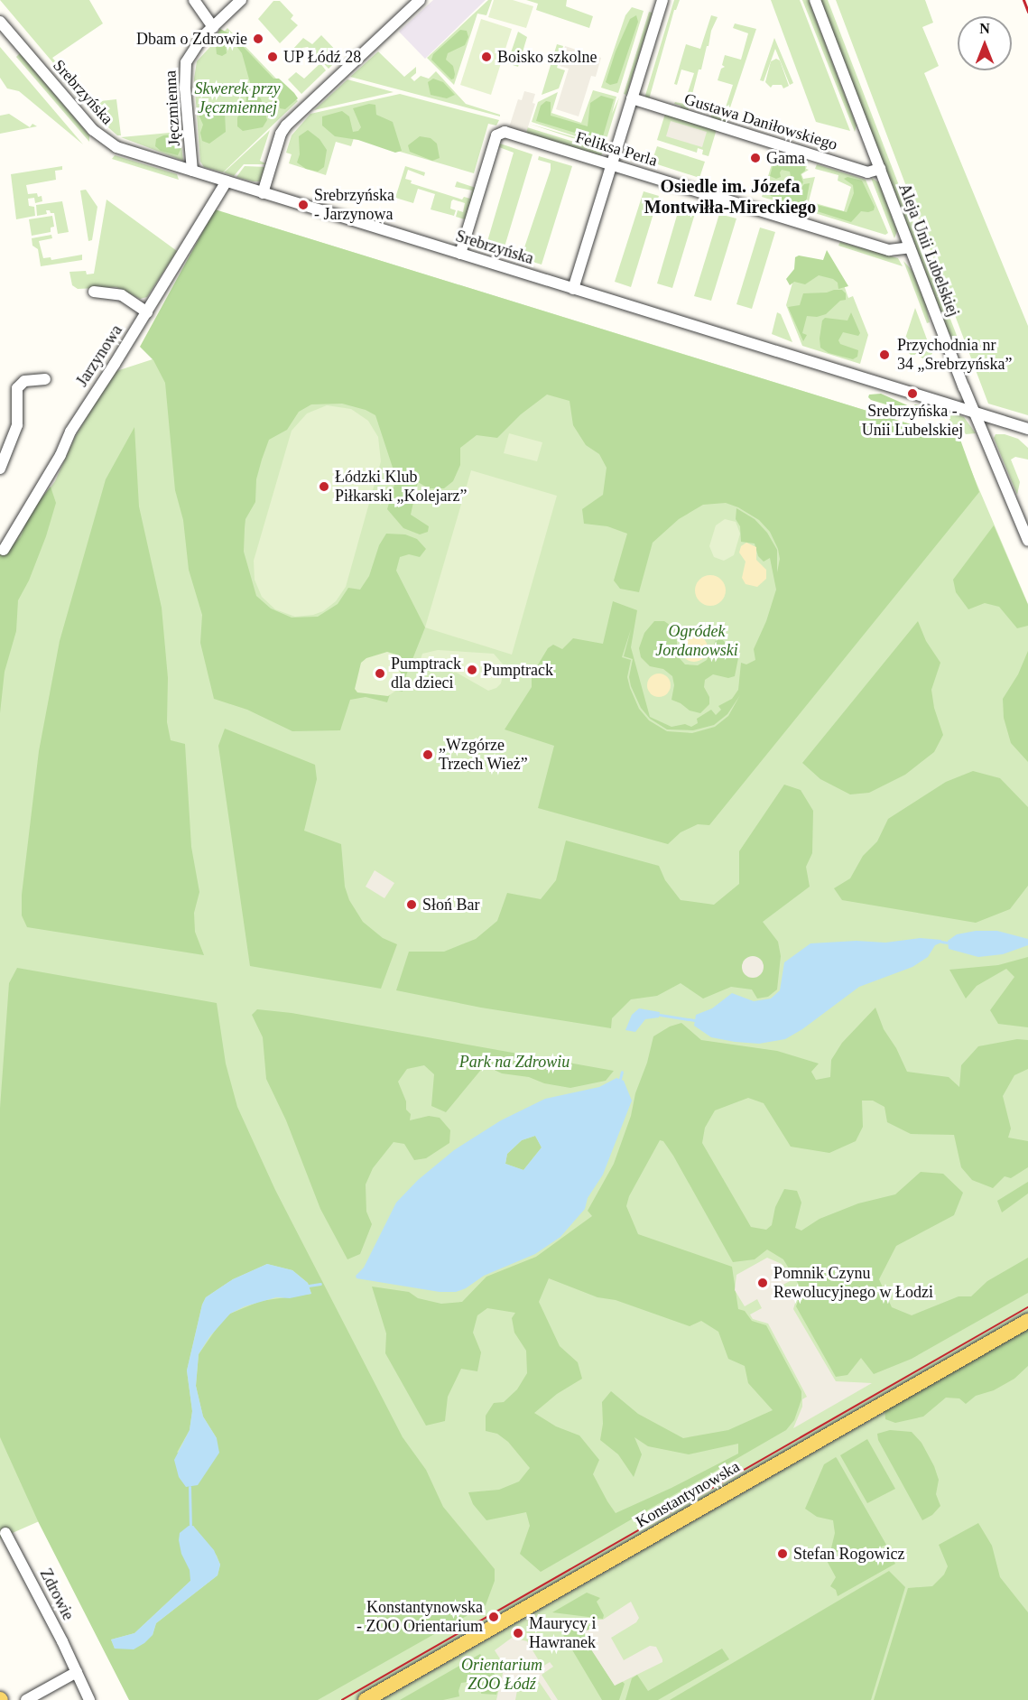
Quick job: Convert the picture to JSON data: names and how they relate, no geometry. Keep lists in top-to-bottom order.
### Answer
{
  "streets": {
    "main road": ["Konstantynowska"],
    "street": [
      "Srebrzyńska",
      "Jęczmienna",
      "Gustawa Daniłowskiego",
      "Feliksa Perla",
      "Aleja Unii Lubelskiej",
      "Jarzynowa",
      "Zdrowie"
    ]
  },
  "crossings": [
    ["Srebrzyńska", "Jęczmienna"],
    ["Srebrzyńska", "Feliksa Perla"],
    ["Srebrzyńska", "Aleja Unii Lubelskiej"],
    ["Srebrzyńska", "Jarzynowa"],
    ["Gustawa Daniłowskiego", "Aleja Unii Lubelskiej"],
    ["Feliksa Perla", "Aleja Unii Lubelskiej"]
  ],
  "districts": ["Osiedle im. Józefa Montwiłła-Mireckiego"],
  "parks": [
    "Skwerek przy Jęczmiennej",
    "Ogródek Jordanowski",
    "Park na Zdrowiu",
    "Orientarium ZOO Łódź"
  ],
  "places": [
    "Dbam o Zdrowie",
    "UP Łódź 28",
    "Boisko szkolne",
    "Gama",
    "Srebrzyńska - Jarzynowa",
    "Przychodnia nr 34 „Srebrzyńska”",
    "Srebrzyńska - Unii Lubelskiej",
    "Łódzki Klub Piłkarski „Kolejarz”",
    "Pumptrack",
    "Pumptrack dla dzieci",
    "„Wzgórze Trzech Wież”",
    "Słoń Bar",
    "Pomnik Czynu Rewolucyjnego w Łodzi",
    "Stefan Rogowicz",
    "Konstantynowska - ZOO Orientarium",
    "Maurycy i Hawranek"
  ],
  "north": "top"
}
